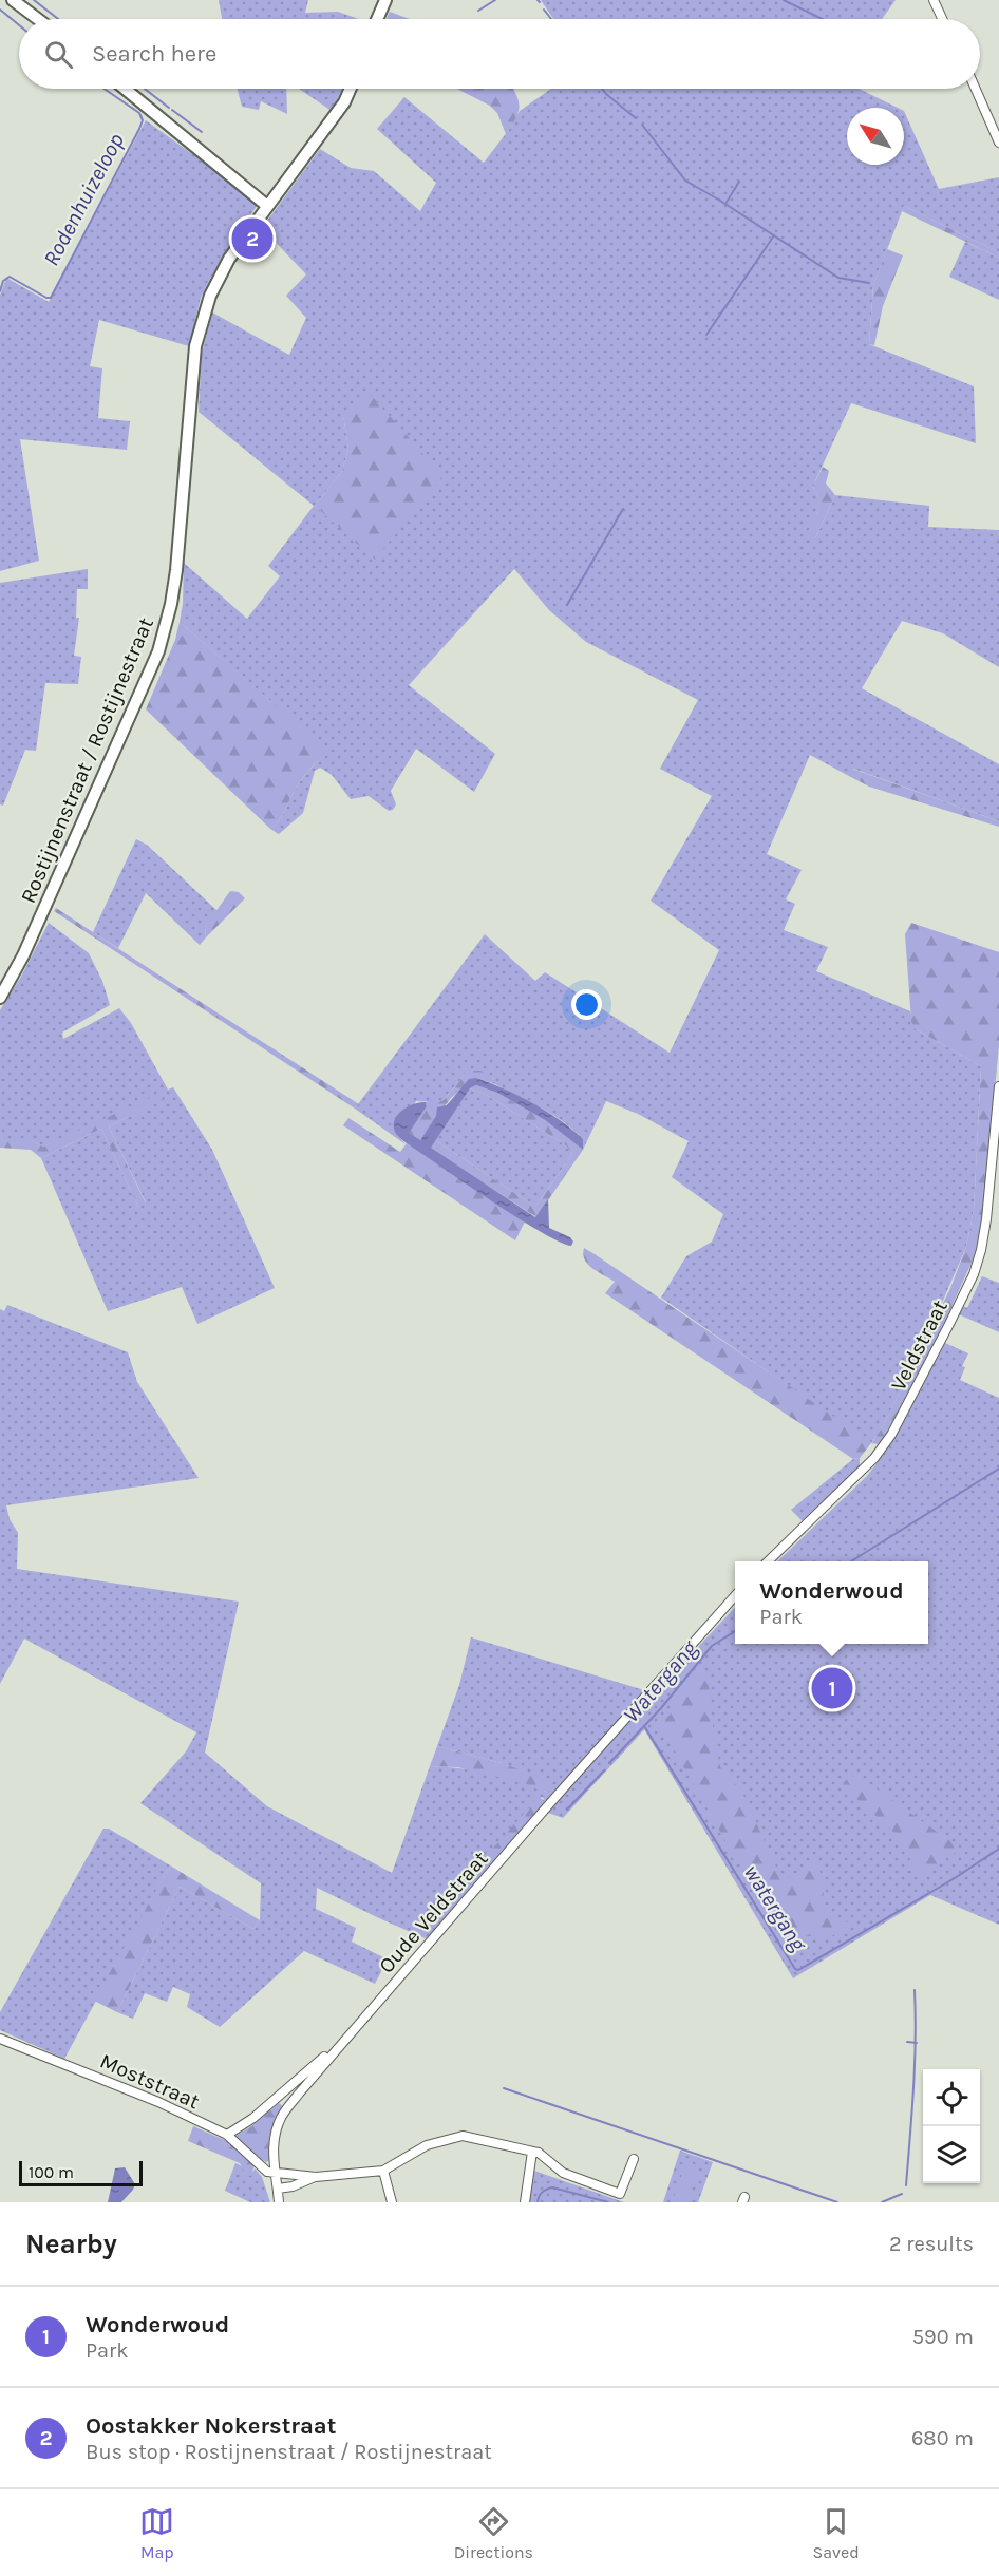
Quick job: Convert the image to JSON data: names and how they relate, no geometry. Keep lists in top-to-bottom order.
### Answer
{
  "streets": {
    "street": [
      "Rostijnenstraat / Rostijnestraat",
      "Veldstraat",
      "Oude Veldstraat",
      "Moststraat"
    ]
  },
  "crossings": [
    ["Oude Veldstraat", "Moststraat"]
  ],
  "water": ["Rodenhuizeloop", "Watergang", "watergang"],
  "scale_bar": "100 m",
  "north": "top left",
  "page": {
    "search": "Search here",
    "pins": ["2", "1"],
    "popup": ["Wonderwoud", "Park"],
    "scale": "100 m",
    "heading": ["Nearby", "2 results"],
    "list": [
      {
        "mark": "1",
        "name": "Wonderwoud",
        "note": "Park",
        "value": "590 m"
      },
      {
        "mark": "2",
        "name": "Oostakker Nokerstraat",
        "note": "Bus stop · Rostijnenstraat / Rostijnestraat",
        "value": "680 m"
      }
    ],
    "nav": ["Map", "Directions", "Saved"]
  }
}
